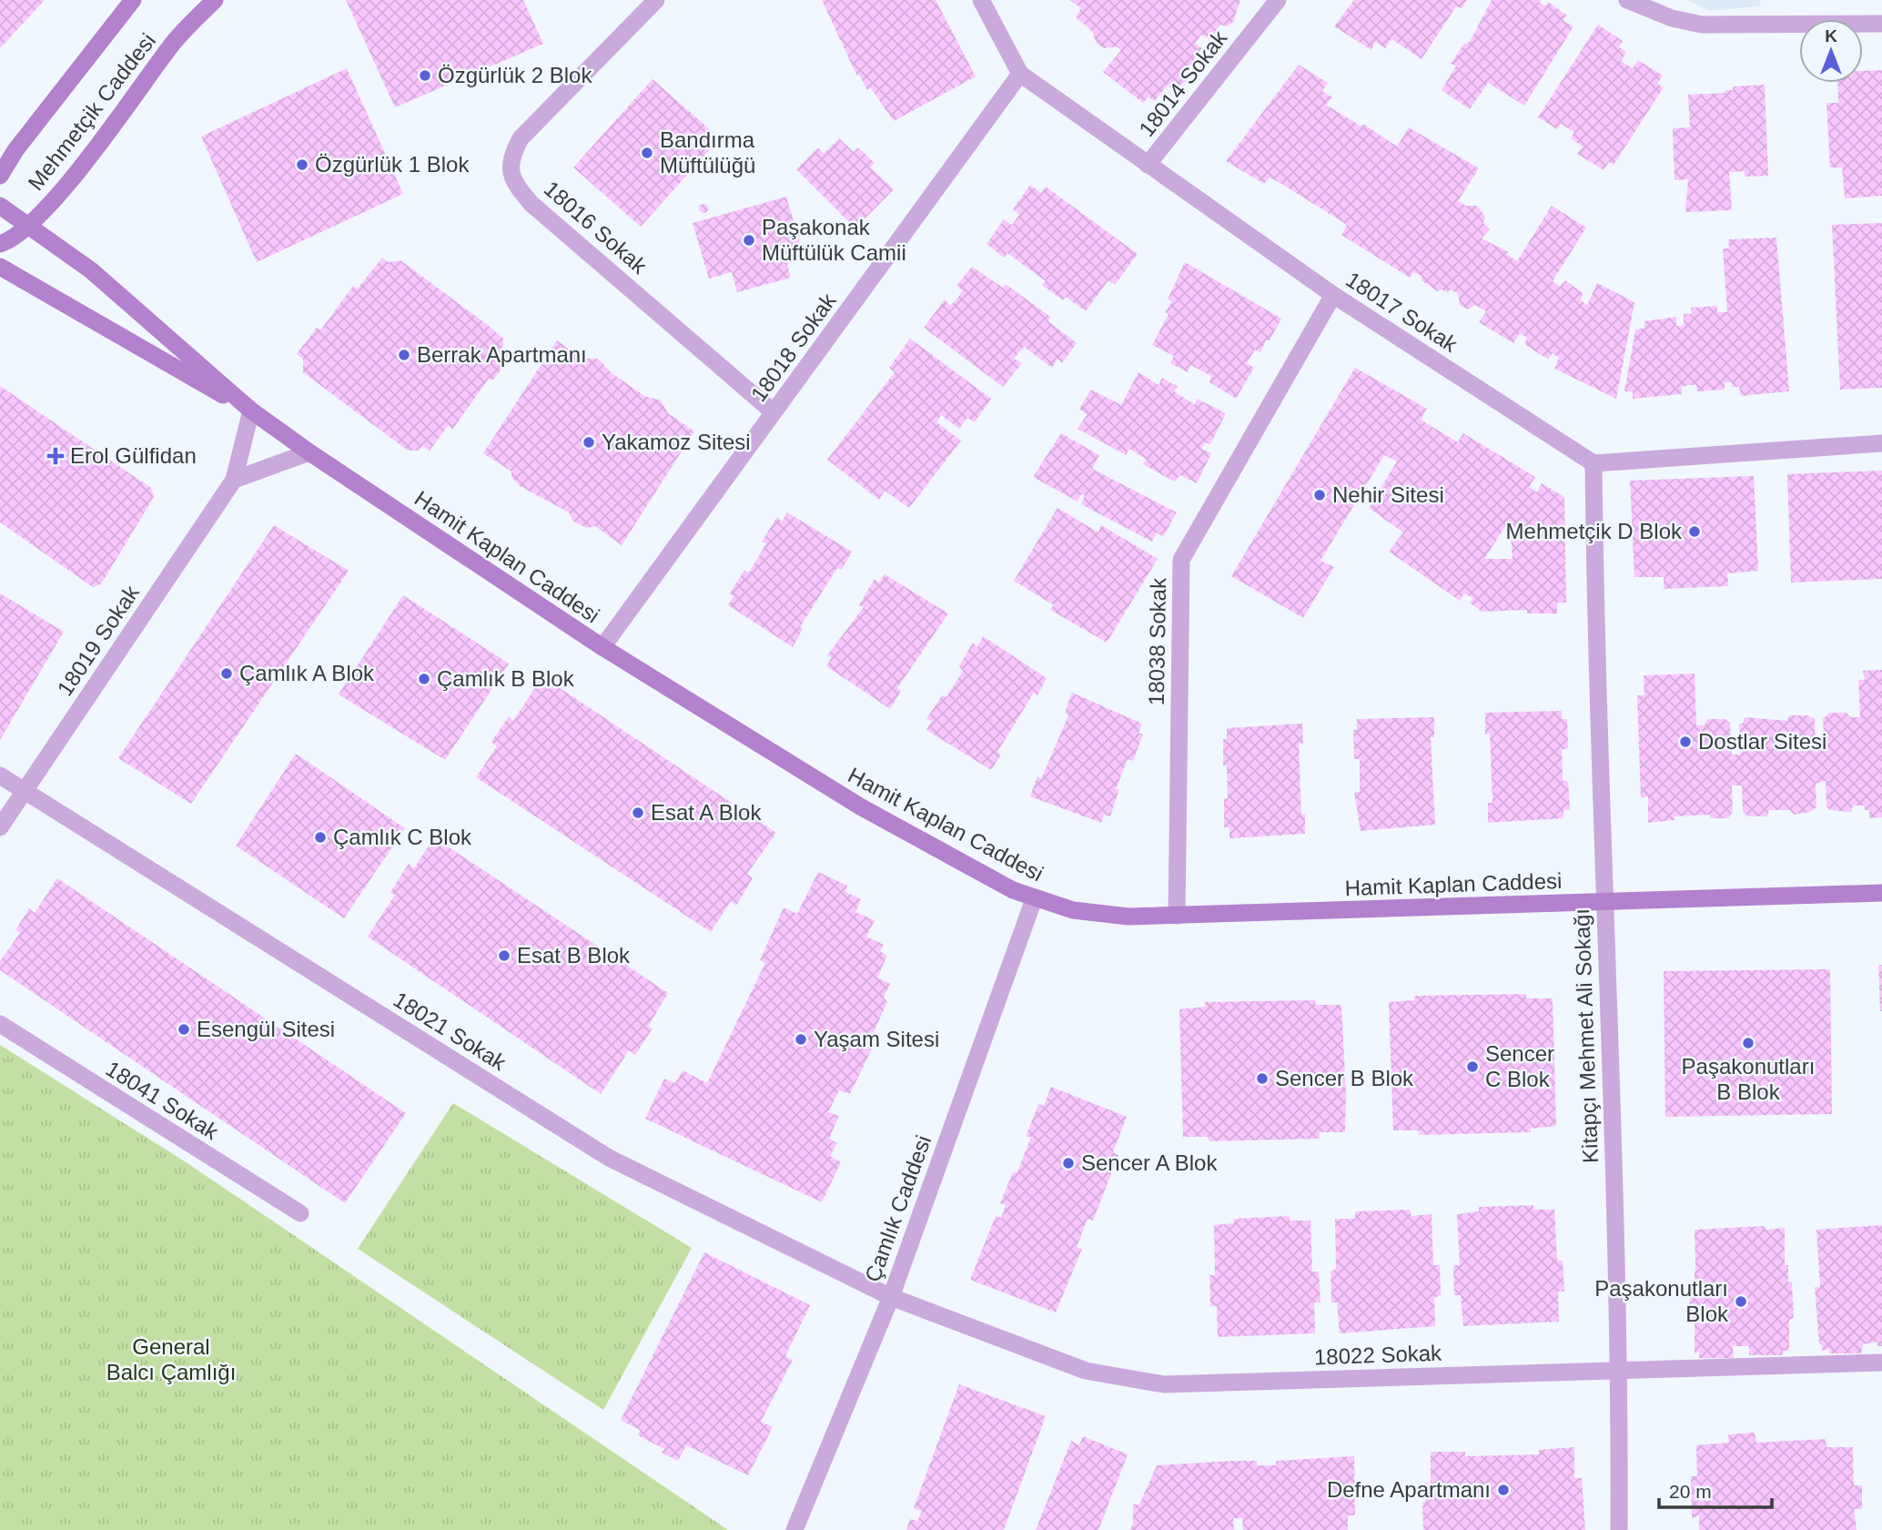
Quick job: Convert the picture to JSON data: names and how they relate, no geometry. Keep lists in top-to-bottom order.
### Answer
{
  "streets": {
    "main road": ["Mehmetçik Caddesi", "Hamit Kaplan Caddesi"],
    "street": [
      "18014 Sokak",
      "18016 Sokak",
      "18017 Sokak",
      "18018 Sokak",
      "18019 Sokak",
      "18038 Sokak",
      "18021 Sokak",
      "Kitapçı Mehmet Ali Sokağı",
      "18041 Sokak",
      "Çamlık Caddesi",
      "18022 Sokak"
    ]
  },
  "crossings": [
    ["18014 Sokak", "18017 Sokak"],
    ["Mehmetçik Caddesi", "Hamit Kaplan Caddesi"],
    ["18016 Sokak", "18018 Sokak"],
    ["18017 Sokak", "18018 Sokak"],
    ["18017 Sokak", "18038 Sokak"],
    ["18017 Sokak", "Kitapçı Mehmet Ali Sokağı"],
    ["18018 Sokak", "Hamit Kaplan Caddesi"],
    ["Hamit Kaplan Caddesi", "18019 Sokak"],
    ["Hamit Kaplan Caddesi", "18038 Sokak"],
    ["Hamit Kaplan Caddesi", "Kitapçı Mehmet Ali Sokağı"],
    ["Hamit Kaplan Caddesi", "Çamlık Caddesi"],
    ["18019 Sokak", "18021 Sokak"],
    ["18021 Sokak", "Çamlık Caddesi"],
    ["18021 Sokak", "18022 Sokak"],
    ["Kitapçı Mehmet Ali Sokağı", "18022 Sokak"],
    ["Çamlık Caddesi", "18022 Sokak"]
  ],
  "parks": ["General Balcı Çamlığı"],
  "places": {
    "other": [
      "Özgürlük 2 Blok",
      "Bandırma Müftülüğü",
      "Özgürlük 1 Blok",
      "Paşakonak Müftülük Camii",
      "Berrak Apartmanı",
      "Yakamoz Sitesi",
      "Nehir Sitesi",
      "Mehmetçik D Blok",
      "Çamlık A Blok",
      "Çamlık B Blok",
      "Dostlar Sitesi",
      "Esat A Blok",
      "Çamlık C Blok",
      "Esat B Blok",
      "Esengül Sitesi",
      "Yaşam Sitesi",
      "Paşakonutları B Blok",
      "Sencer C Blok",
      "Sencer B Blok",
      "Sencer A Blok",
      "Paşakonutları Blok",
      "Defne Apartmanı"
    ],
    "health": ["Erol Gülfidan"]
  },
  "scale_bar": "20 m",
  "north": "top"
}
